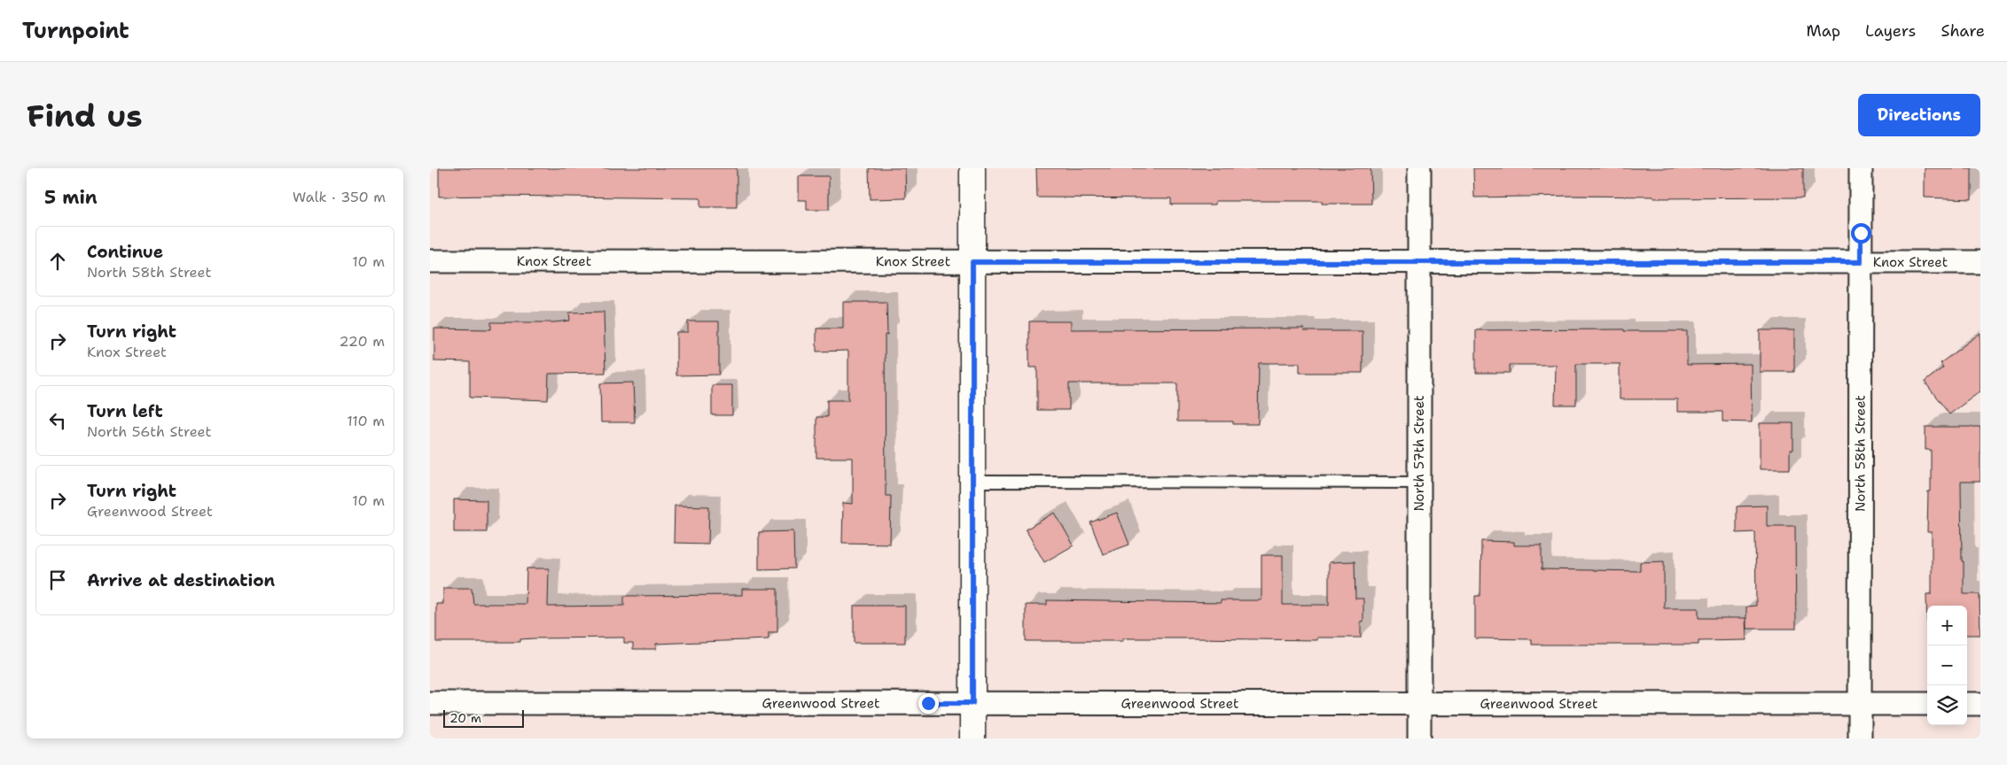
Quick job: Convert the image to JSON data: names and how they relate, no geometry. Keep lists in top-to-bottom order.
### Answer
{
  "streets": {
    "street": [
      "Knox Street",
      "North 57th Street",
      "North 58th Street",
      "Greenwood Street"
    ]
  },
  "crossings": [
    ["Knox Street", "North 57th Street"],
    ["Knox Street", "North 58th Street"],
    ["North 57th Street", "Greenwood Street"],
    ["North 58th Street", "Greenwood Street"]
  ],
  "scale_bar": "20 m",
  "page": {
    "header": "Turnpoint",
    "nav": ["Map", "Layers", "Share"],
    "buttons": "Directions",
    "title": "Find us",
    "heading": ["5 min", "Walk · 350 m"],
    "list": [
      ["Continue", "North 58th Street", "10 m"],
      ["Turn right", "Knox Street", "220 m"],
      ["Turn left", "North 56th Street", "110 m"],
      ["Turn right", "Greenwood Street", "10 m"],
      "Arrive at destination"
    ],
    "map_buttons": ["+", "−"],
    "scale": "20 m"
  }
}
